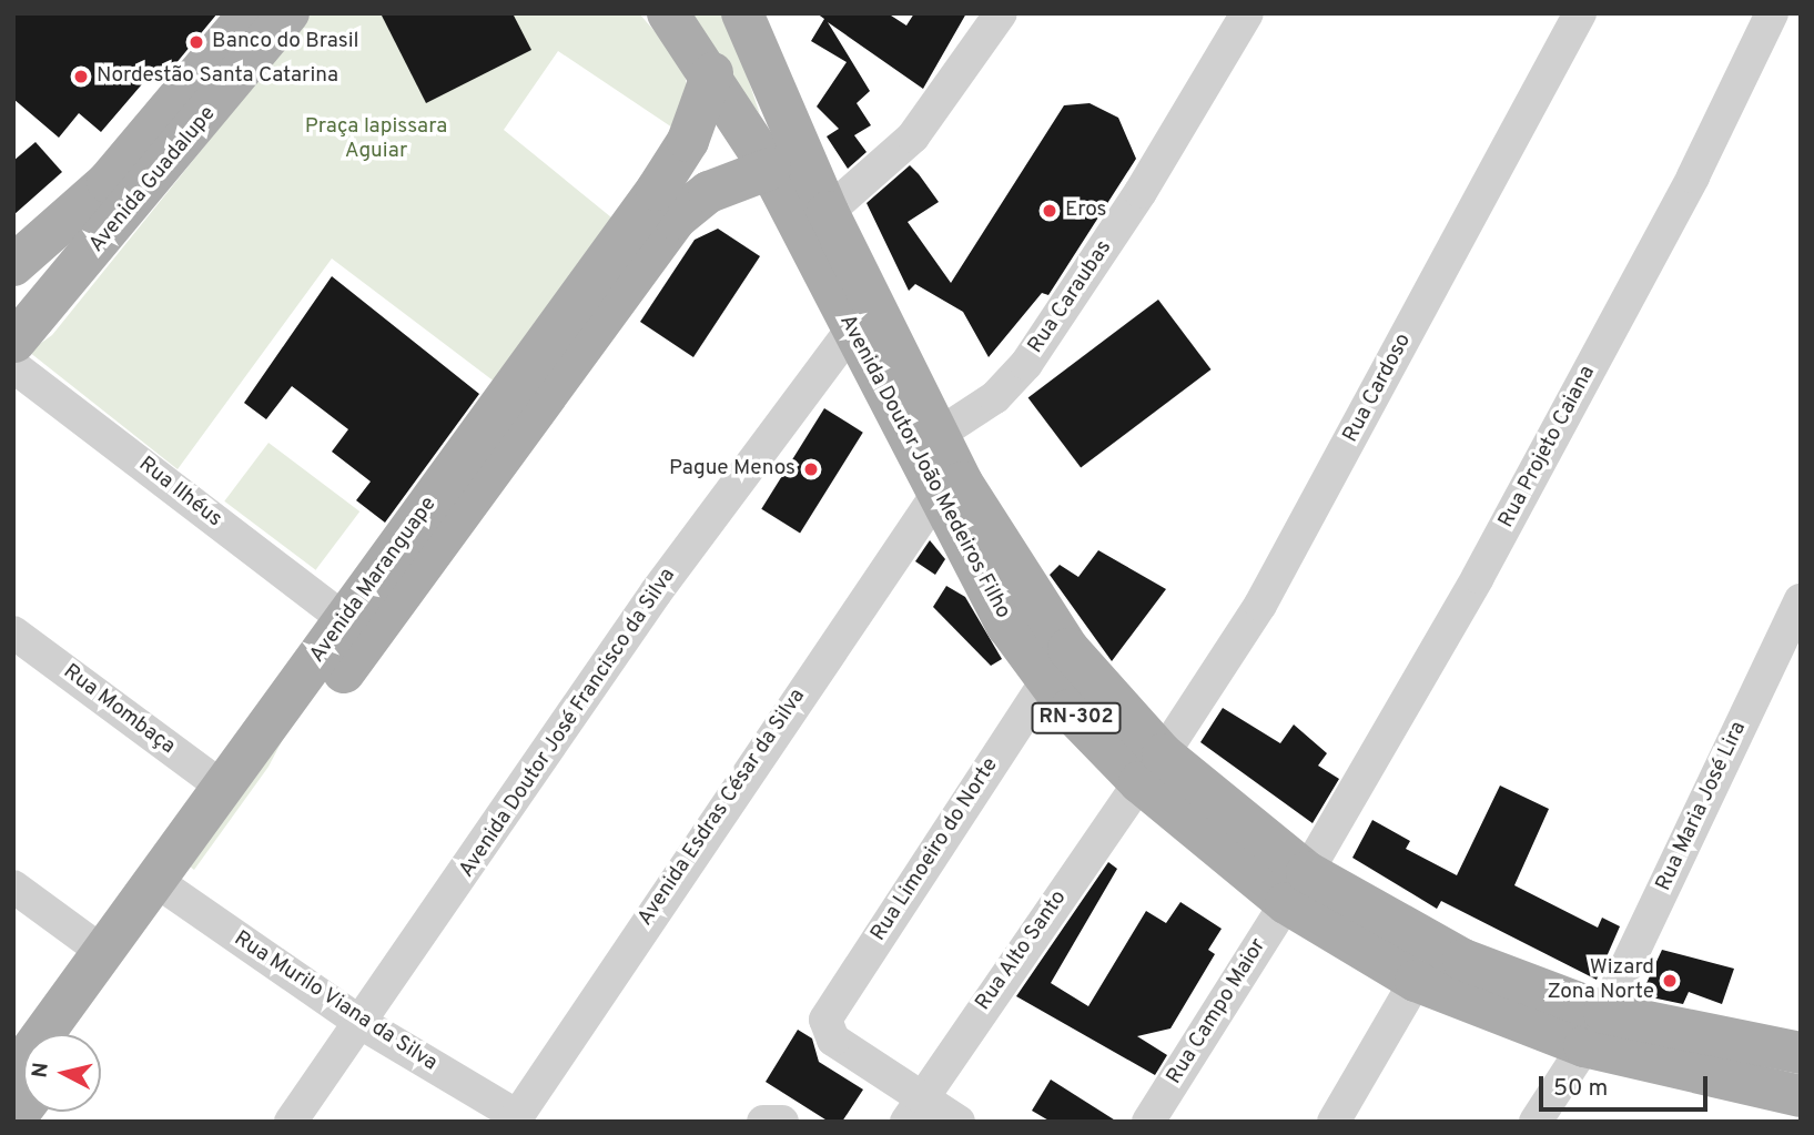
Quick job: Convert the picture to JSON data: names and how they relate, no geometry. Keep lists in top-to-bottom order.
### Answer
{
  "streets": {
    "main road": [
      "Avenida Guadalupe",
      "Avenida Doutor João Medeiros Filho",
      "Avenida Maranguape",
      "RN-302"
    ],
    "street": [
      "Rua Caraubas",
      "Rua Cardoso",
      "Rua Projeto Caiana",
      "Rua Ilhéus",
      "Rua Mombaça",
      "Avenida Doutor José Francisco da Silva",
      "Rua Maria José Lira",
      "Avenida Esdras César da Silva",
      "Rua Limoeiro do Norte",
      "Rua Alto Santo",
      "Rua Murilo Viana da Silva",
      "Rua Campo Maior"
    ]
  },
  "crossings": [
    ["Avenida Guadalupe", "Rua Ilhéus"],
    ["Rua Caraubas", "Avenida Doutor João Medeiros Filho"],
    ["Rua Cardoso", "Avenida Doutor João Medeiros Filho"],
    ["Rua Cardoso", "Rua Alto Santo"],
    ["Rua Projeto Caiana", "Avenida Doutor João Medeiros Filho"],
    ["Rua Projeto Caiana", "Rua Campo Maior"],
    ["Avenida Doutor João Medeiros Filho", "Avenida Maranguape"],
    ["Avenida Doutor João Medeiros Filho", "Avenida Doutor José Francisco da Silva"],
    ["Avenida Doutor João Medeiros Filho", "Rua Maria José Lira"],
    ["Avenida Doutor João Medeiros Filho", "Avenida Esdras César da Silva"],
    ["Avenida Doutor João Medeiros Filho", "Rua Limoeiro do Norte"],
    ["Avenida Doutor João Medeiros Filho", "Rua Alto Santo"],
    ["Avenida Doutor João Medeiros Filho", "Rua Campo Maior"],
    ["Rua Ilhéus", "Avenida Maranguape"],
    ["Avenida Maranguape", "Rua Mombaça"],
    ["Avenida Maranguape", "Rua Murilo Viana da Silva"],
    ["Avenida Doutor José Francisco da Silva", "Rua Murilo Viana da Silva"],
    ["Avenida Esdras César da Silva", "Rua Murilo Viana da Silva"],
    ["Rua Limoeiro do Norte", "Rua Alto Santo"]
  ],
  "parks": ["Praça Iapissara Aguiar"],
  "places": [
    "Banco do Brasil",
    "Nordestão Santa Catarina",
    "Eros",
    "Pague Menos",
    "Wizard Zona Norte"
  ],
  "scale_bar": "50 m",
  "north": "left"
}
